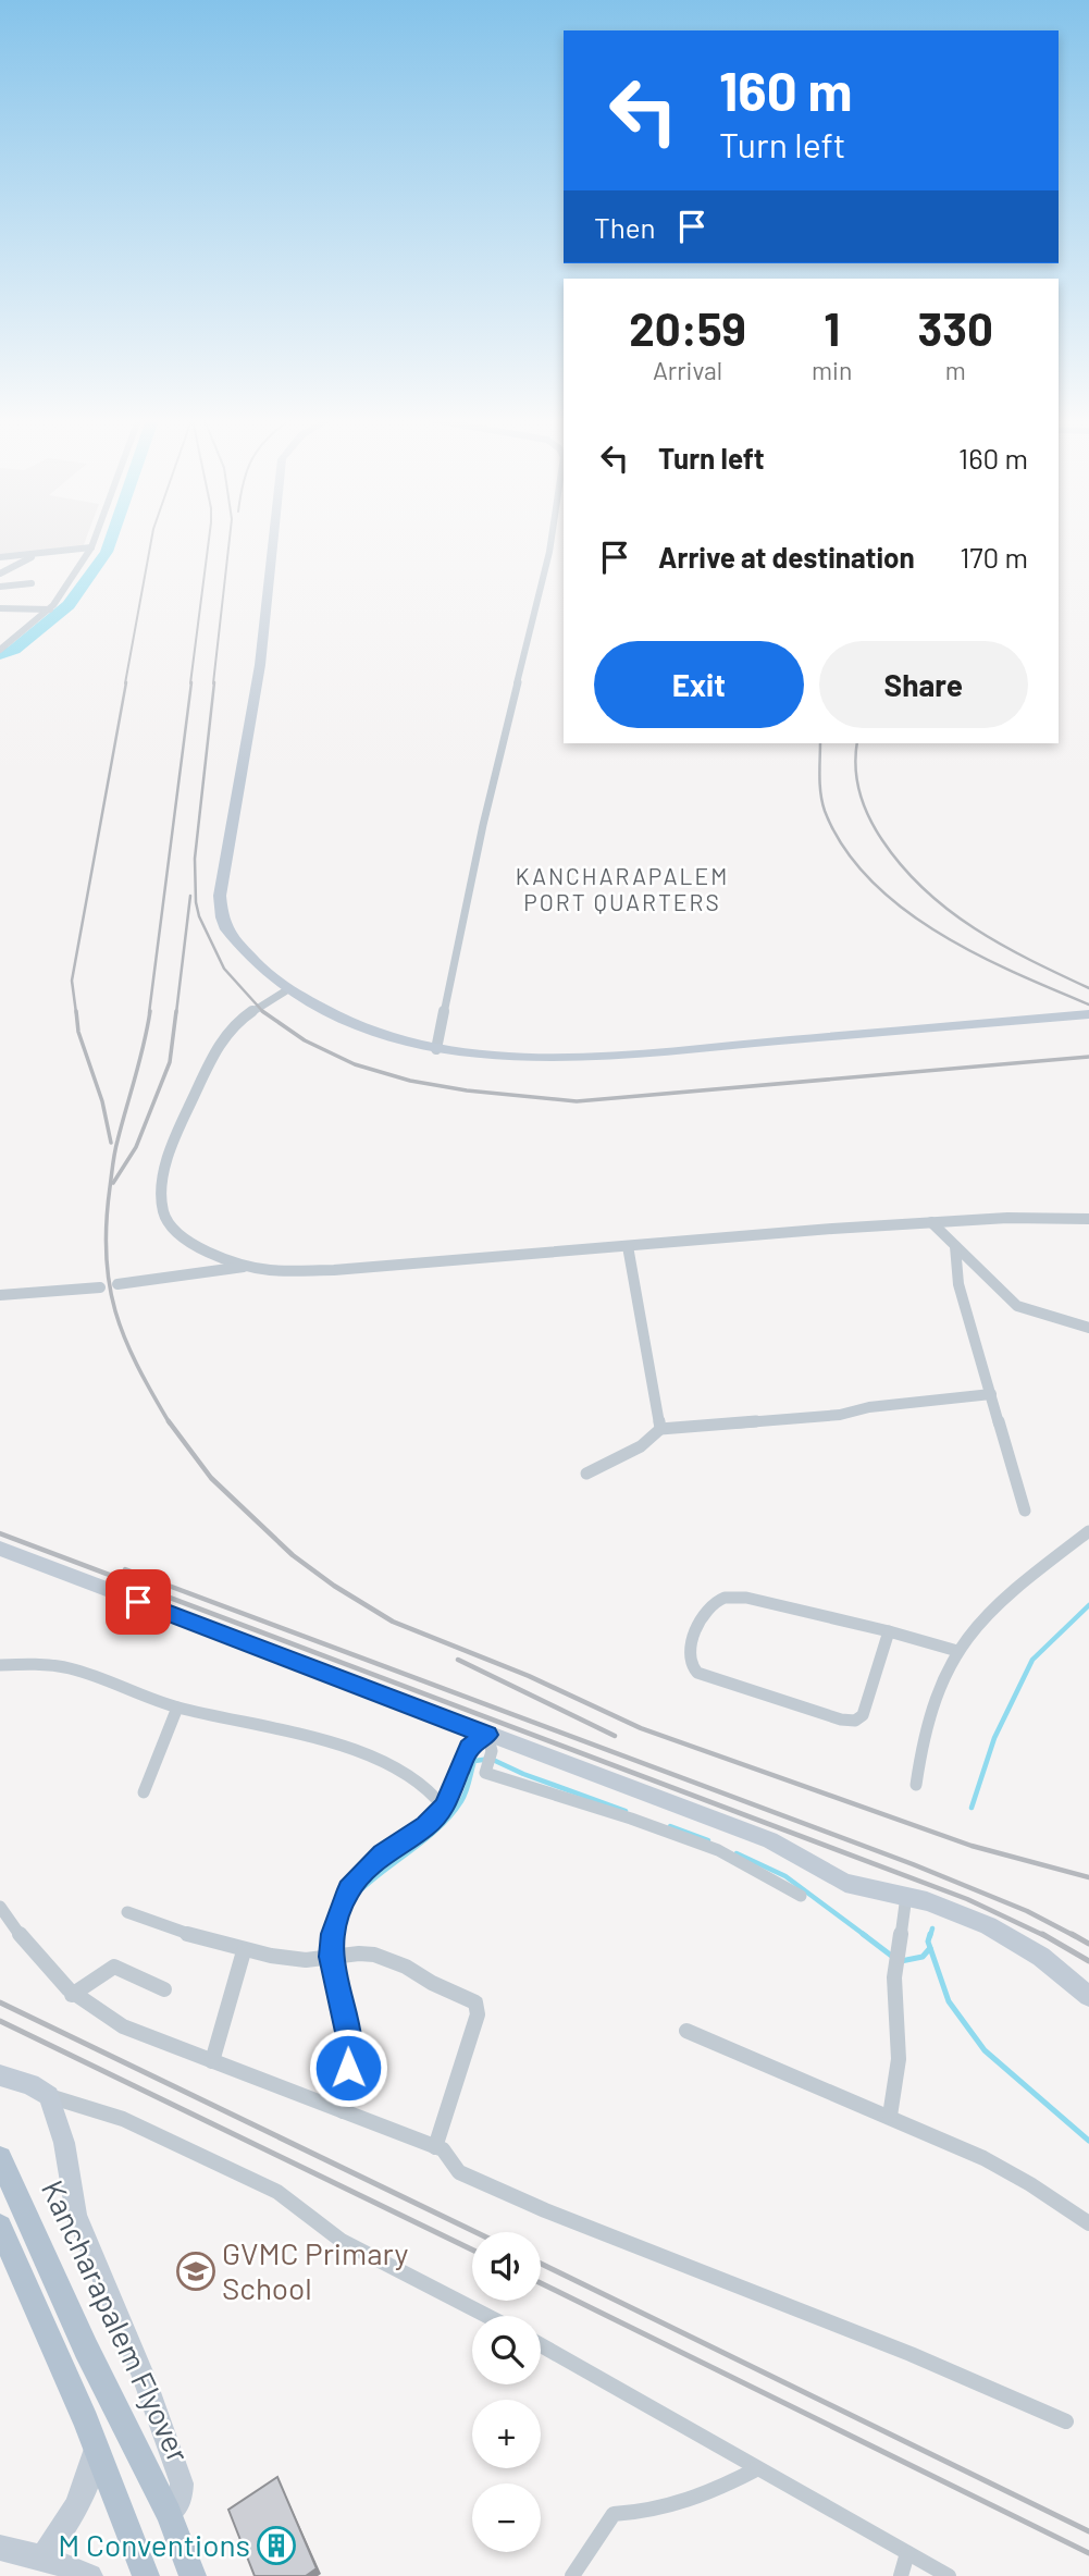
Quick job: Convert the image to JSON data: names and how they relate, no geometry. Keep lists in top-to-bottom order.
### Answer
{
  "streets": {
    "main road": ["Kancharapalem Flyover"]
  },
  "districts": ["KANCHARAPALEM PORT QUARTERS"],
  "places": {
    "school or university": ["GVMC Primary School"],
    "building": ["M Conventions"]
  },
  "page": {
    "turn": ["160 m", "Turn left"],
    "then": "Then",
    "eta": [
      "20:59",
      "Arrival",
      "1",
      "min",
      "330",
      "m"
    ],
    "list": [
      {
        "name": "Turn left",
        "value": "160 m"
      },
      {
        "name": "Arrive at destination",
        "value": "170 m"
      }
    ],
    "buttons": ["Exit", "Share"],
    "map_buttons": ["+", "−"]
  }
}
